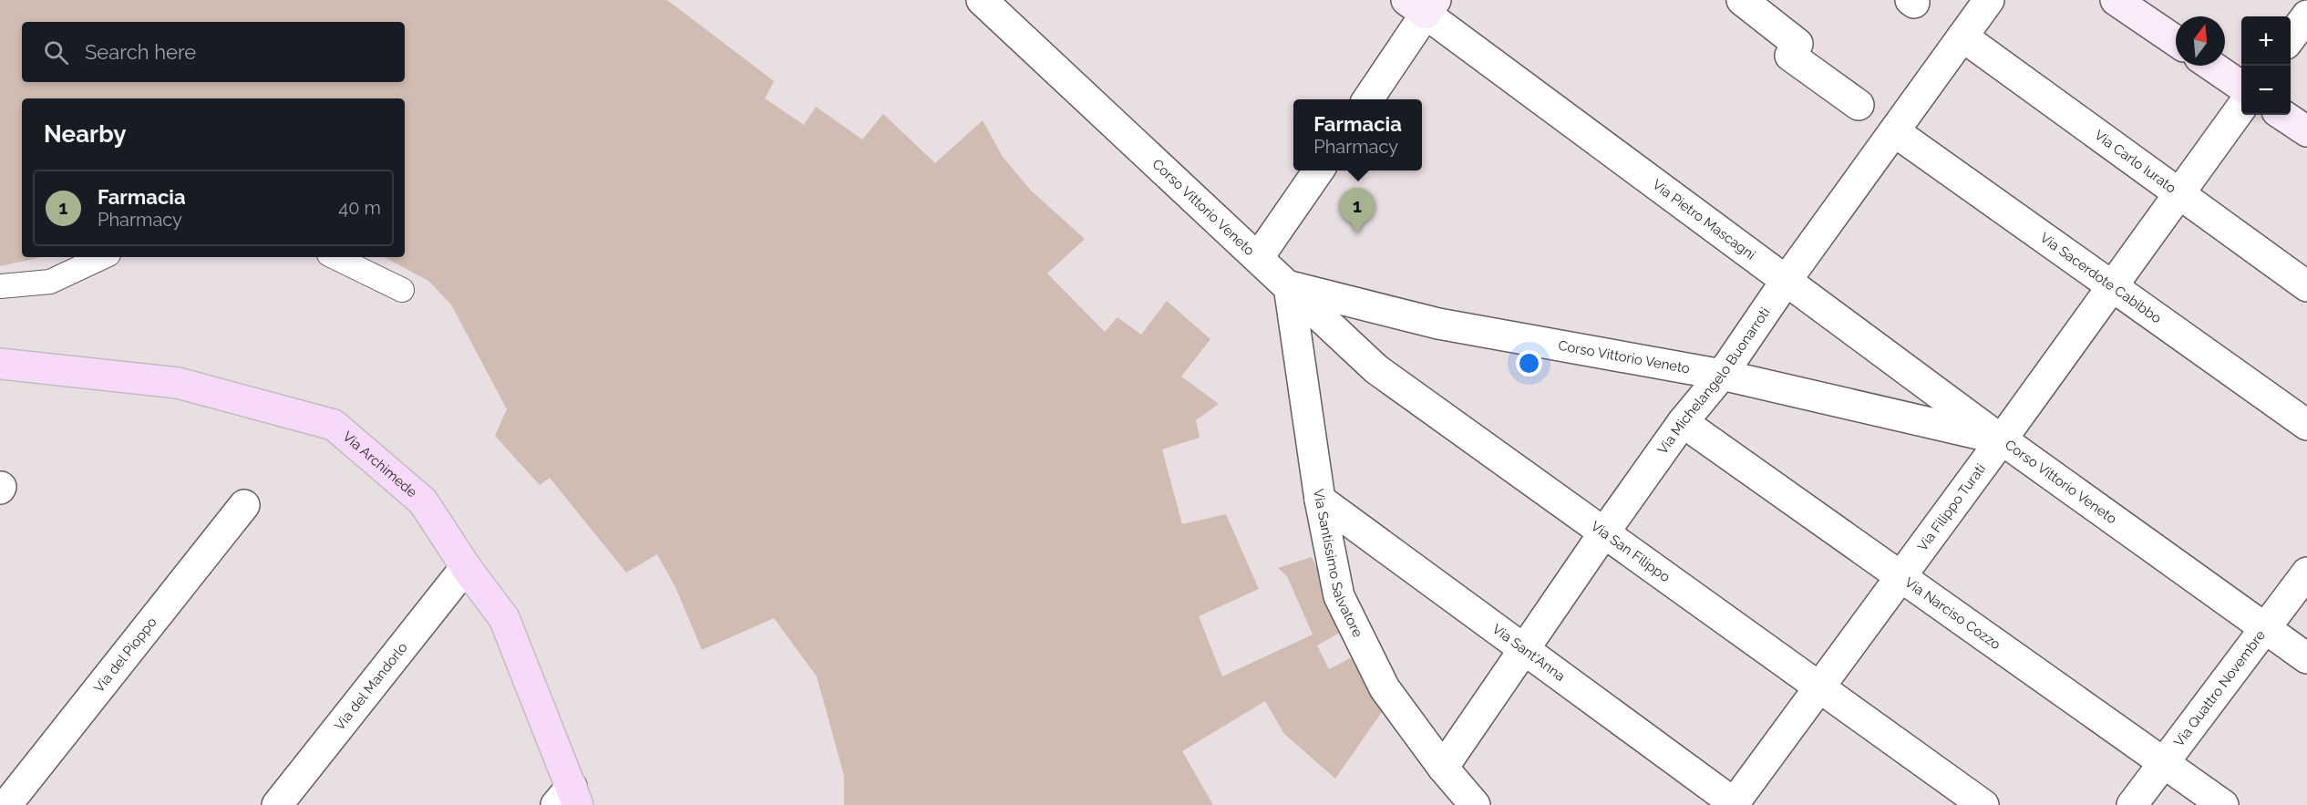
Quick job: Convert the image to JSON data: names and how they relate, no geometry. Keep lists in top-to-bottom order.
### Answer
{
  "streets": {
    "main road": ["Via Archimede"],
    "street": [
      "Via Carlo Iurato",
      "Corso Vittorio Veneto",
      "Via Pietro Mascagni",
      "Via Sacerdote Cabibbo",
      "Via Michelangelo Buonarroti",
      "Via Filippo Turati",
      "Via San Filippo",
      "Via Santissimo Salvatore",
      "Via Narciso Cozzo",
      "Via Sant'Anna",
      "Via del Pioppo",
      "Via del Mandorlo",
      "Via Quattro Novembre"
    ]
  },
  "crossings": [
    ["Via Carlo Iurato", "Via Michelangelo Buonarroti"],
    ["Via Carlo Iurato", "Via Filippo Turati"],
    ["Corso Vittorio Veneto", "Via Pietro Mascagni"],
    ["Corso Vittorio Veneto", "Via Michelangelo Buonarroti"],
    ["Corso Vittorio Veneto", "Via Filippo Turati"],
    ["Corso Vittorio Veneto", "Via San Filippo"],
    ["Corso Vittorio Veneto", "Via Santissimo Salvatore"],
    ["Corso Vittorio Veneto", "Via Quattro Novembre"],
    ["Via Pietro Mascagni", "Via Michelangelo Buonarroti"],
    ["Via Pietro Mascagni", "Via Filippo Turati"],
    ["Via Sacerdote Cabibbo", "Via Michelangelo Buonarroti"],
    ["Via Sacerdote Cabibbo", "Via Filippo Turati"],
    ["Via Michelangelo Buonarroti", "Via San Filippo"],
    ["Via Michelangelo Buonarroti", "Via Santissimo Salvatore"],
    ["Via Michelangelo Buonarroti", "Via Narciso Cozzo"],
    ["Via Michelangelo Buonarroti", "Via Sant'Anna"],
    ["Via Archimede", "Via del Mandorlo"],
    ["Via Filippo Turati", "Via San Filippo"],
    ["Via Filippo Turati", "Via Narciso Cozzo"],
    ["Via Filippo Turati", "Via Sant'Anna"],
    ["Via San Filippo", "Via Santissimo Salvatore"],
    ["Via Santissimo Salvatore", "Via Sant'Anna"],
    ["Via Narciso Cozzo", "Via Quattro Novembre"]
  ],
  "north": "top",
  "page": {
    "map_buttons": ["+", "−"],
    "search": "Search here",
    "heading": "Nearby",
    "popup": ["Farmacia", "Pharmacy"],
    "list": [
      {
        "mark": "1",
        "name": "Farmacia",
        "note": "Pharmacy",
        "value": "40 m"
      }
    ],
    "pins": "1"
  }
}
